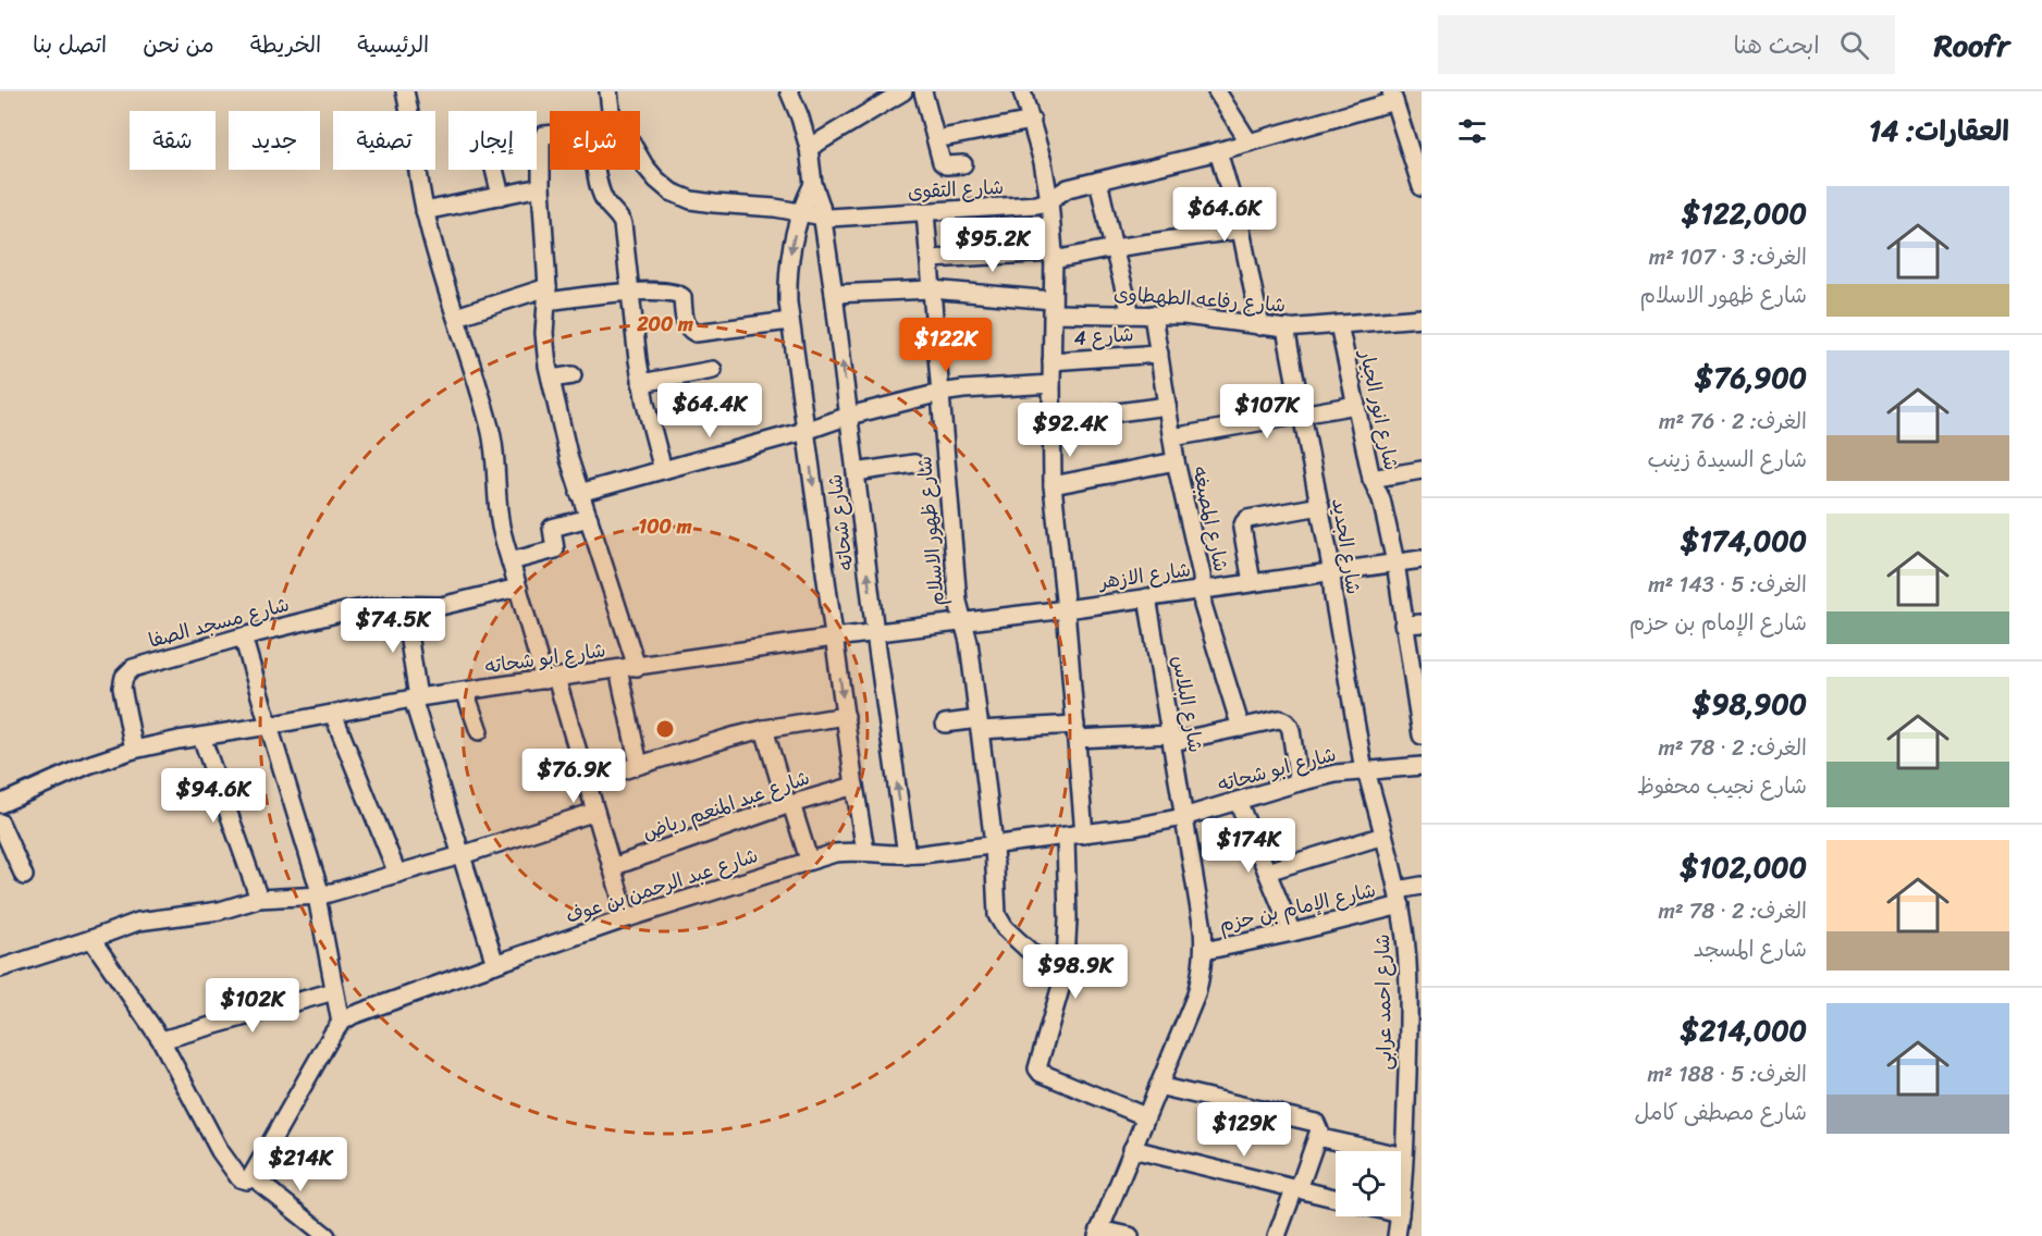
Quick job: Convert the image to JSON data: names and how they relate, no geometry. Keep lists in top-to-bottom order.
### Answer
{
  "streets": {
    "street": [
      "شارع التقوى",
      "شارع رفاعه الطهطاوى",
      "شارع 4",
      "شارع انور الجيار",
      "شارع المصبغه",
      "شارع شحاته",
      "شارع ظهور الاسلام",
      "شارع الجديد",
      "شارع الازهر",
      "شارع مسجد الصفا",
      "شارع ابو شحاته",
      "شارع البلاس",
      "شارع عبد المنعم رياض",
      "شارع عبد الرحمن بن عوف",
      "شارع الإمام بن حزم",
      "شارع احمد عرابى"
    ]
  },
  "crossings": [
    ["شارع التقوى", "شارع شحاته"],
    ["شارع التقوى", "شارع ظهور الاسلام"],
    ["شارع رفاعه الطهطاوى", "شارع انور الجيار"],
    ["شارع رفاعه الطهطاوى", "شارع المصبغه"],
    ["شارع رفاعه الطهطاوى", "شارع شحاته"],
    ["شارع رفاعه الطهطاوى", "شارع ظهور الاسلام"],
    ["شارع رفاعه الطهطاوى", "شارع الجديد"],
    ["شارع 4", "شارع المصبغه"],
    ["شارع انور الجيار", "شارع الازهر"],
    ["شارع المصبغه", "شارع الازهر"],
    ["شارع شحاته", "شارع الازهر"],
    ["شارع شحاته", "شارع ابو شحاته"],
    ["شارع شحاته", "شارع عبد المنعم رياض"],
    ["شارع شحاته", "شارع عبد الرحمن بن عوف"],
    ["شارع ظهور الاسلام", "شارع الازهر"],
    ["شارع ظهور الاسلام", "شارع عبد الرحمن بن عوف"],
    ["شارع الجديد", "شارع الازهر"],
    ["شارع الجديد", "شارع ابو شحاته"],
    ["شارع الجديد", "شارع احمد عرابى"],
    ["شارع الازهر", "شارع ابو شحاته"],
    ["شارع الازهر", "شارع البلاس"],
    ["شارع مسجد الصفا", "شارع ابو شحاته"],
    ["شارع ابو شحاته", "شارع البلاس"],
    ["شارع ابو شحاته", "شارع عبد الرحمن بن عوف"],
    ["شارع ابو شحاته", "شارع احمد عرابى"],
    ["شارع البلاس", "شارع عبد الرحمن بن عوف"],
    ["شارع البلاس", "شارع الإمام بن حزم"],
    ["شارع الإمام بن حزم", "شارع احمد عرابى"]
  ],
  "page": {
    "header": "Roofr",
    "search": "ابحث هنا",
    "nav": [
      "الرئيسية",
      "الخريطة",
      "من نحن",
      "اتصل بنا"
    ],
    "heading": "العقارات: 14",
    "chip": [
      "شراء",
      "إيجار",
      "تصفية",
      "جديد",
      "شقة"
    ],
    "list": [
      {
        "name": "$122,000",
        "note": "الغرف: 3 · 107 m² · شارع ظهور الاسلام"
      },
      {
        "name": "$76,900",
        "note": "الغرف: 2 · 76 m² · شارع السيدة زينب"
      },
      {
        "name": "$174,000",
        "note": "الغرف: 5 · 143 m² · شارع الإمام بن حزم"
      },
      {
        "name": "$98,900",
        "note": "الغرف: 2 · 78 m² · شارع نجيب محفوظ"
      },
      {
        "name": "$102,000",
        "note": "الغرف: 2 · 78 m² · شارع المسجد"
      },
      {
        "name": "$214,000",
        "note": "الغرف: 5 · 188 m² · شارع مصطفى كامل"
      }
    ],
    "price": [
      "$64.6K",
      "$95.2K",
      "$122K",
      "$64.4K",
      "$107K",
      "$92.4K",
      "$74.5K",
      "$76.9K",
      "$94.6K",
      "$174K",
      "$98.9K",
      "$102K",
      "$129K",
      "$214K"
    ]
  },
  "rings": ["200 m", "100 m"]
}
